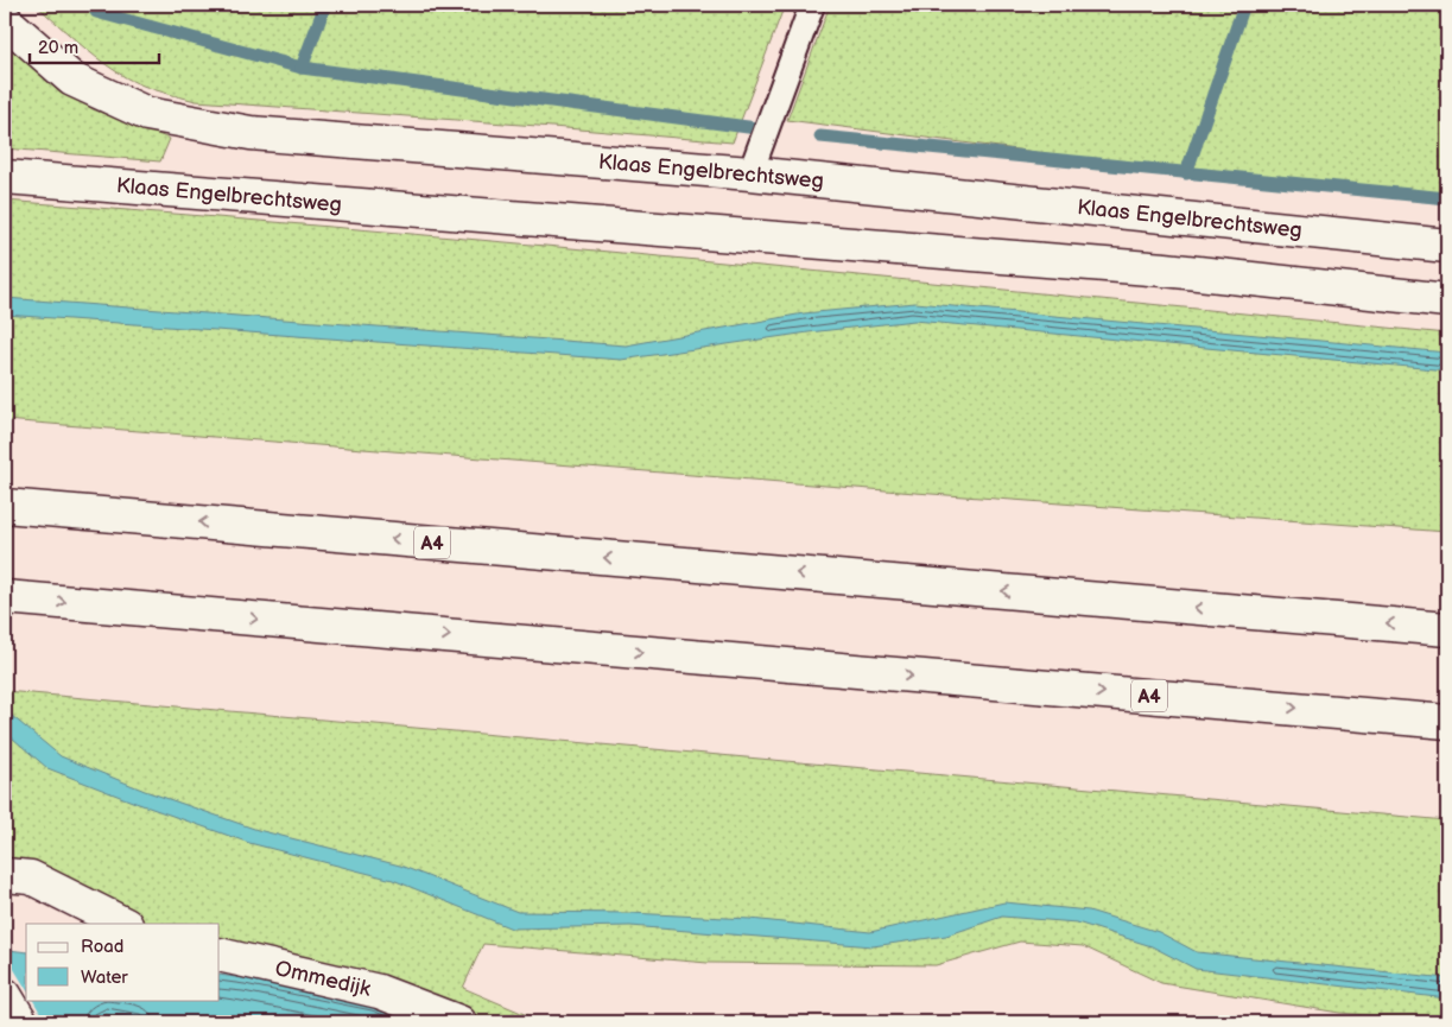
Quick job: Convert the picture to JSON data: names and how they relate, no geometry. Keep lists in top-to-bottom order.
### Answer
{
  "streets": {
    "main road": ["Klaas Engelbrechtsweg", "A4", "Ommedijk"]
  },
  "legend": ["Road", "Water"],
  "scale_bar": "20 m"
}
